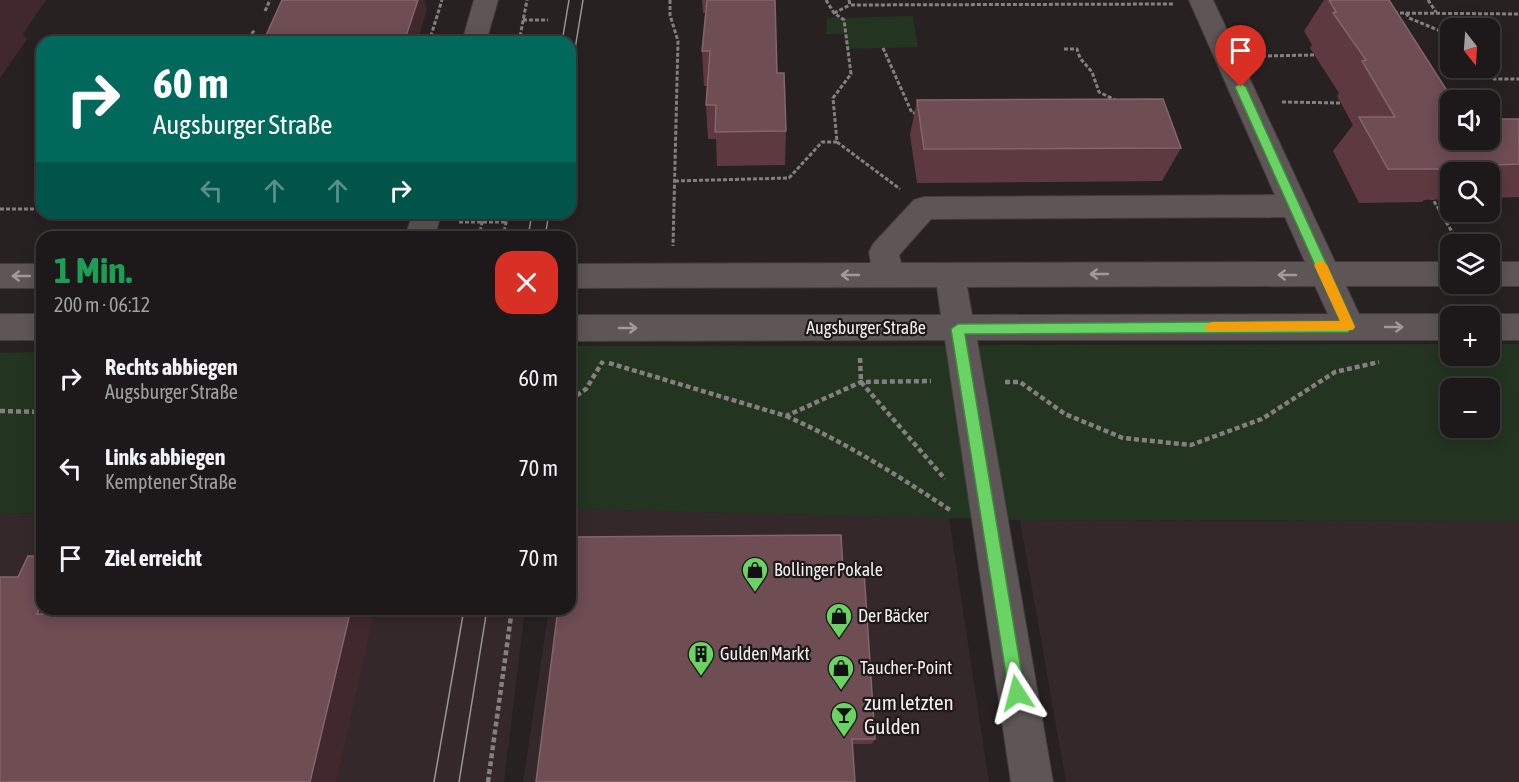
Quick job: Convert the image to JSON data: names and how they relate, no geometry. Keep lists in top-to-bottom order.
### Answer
{
  "streets": {
    "street": ["Augsburger Straße"]
  },
  "places": {
    "shop": ["Bollinger Pokale", "Der Bäcker", "Taucher-Point"],
    "building": ["Gulden Markt"],
    "bar": ["zum letzten Gulden"]
  },
  "north": "bottom",
  "page": {
    "map_buttons": ["+", "−"],
    "turn": ["60 m", "Augsburger Straße"],
    "heading": ["1 Min.", "200 m · 06:12"],
    "list": [
      {
        "name": "Rechts abbiegen",
        "note": "Augsburger Straße",
        "value": "60 m"
      },
      {
        "name": "Links abbiegen",
        "note": "Kemptener Straße",
        "value": "70 m"
      },
      {
        "name": "Ziel erreicht",
        "value": "70 m"
      }
    ]
  }
}
